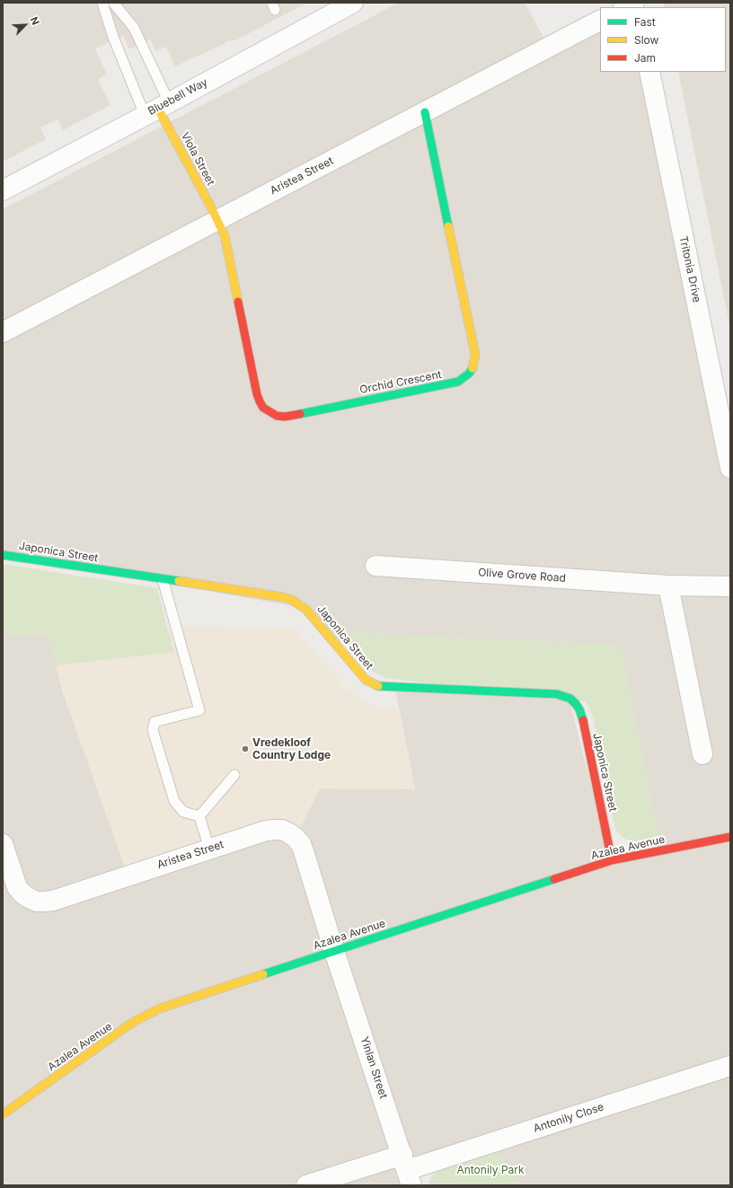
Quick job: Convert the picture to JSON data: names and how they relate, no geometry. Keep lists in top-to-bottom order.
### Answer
{
  "streets": {
    "street": [
      "Bluebell Way",
      "Viola Street",
      "Aristea Street",
      "Tritonia Drive",
      "Orchid Crescent",
      "Japonica Street",
      "Olive Grove Road",
      "Azalea Avenue",
      "Yinlan Street",
      "Antonily Close"
    ]
  },
  "crossings": [
    ["Bluebell Way", "Viola Street"],
    ["Viola Street", "Aristea Street"],
    ["Viola Street", "Orchid Crescent"],
    ["Aristea Street", "Orchid Crescent"],
    ["Aristea Street", "Azalea Avenue"],
    ["Aristea Street", "Yinlan Street"],
    ["Japonica Street", "Azalea Avenue"],
    ["Azalea Avenue", "Yinlan Street"],
    ["Yinlan Street", "Antonily Close"]
  ],
  "parks": ["Antonily Park"],
  "places": ["Vredekloof Country Lodge"],
  "legend": ["Fast", "Slow", "Jam"],
  "north": "top right"
}
